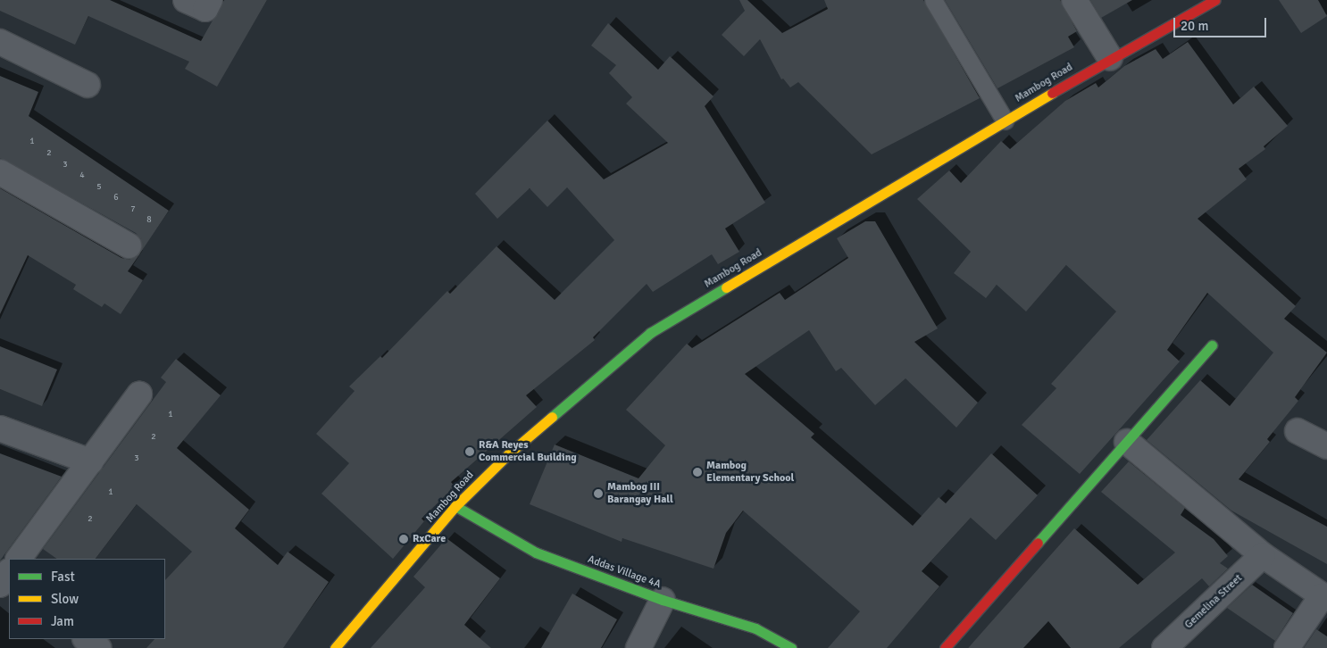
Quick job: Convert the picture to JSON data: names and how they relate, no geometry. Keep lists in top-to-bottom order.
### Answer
{
  "streets": {
    "main road": ["Mambog Road", "Addas Village 4A"],
    "street": ["Gemelina Street"]
  },
  "crossings": [
    ["Mambog Road", "Addas Village 4A"]
  ],
  "places": [
    "R&A Reyes Commercial Building",
    "Mambog Elementary School",
    "Mambog III Barangay Hall",
    "RxCare"
  ],
  "house_numbers": [
    "1",
    "2",
    "3",
    "4",
    "5",
    "6",
    "7",
    "8",
    "1",
    "2",
    "3",
    "1",
    "2"
  ],
  "legend": ["Fast", "Slow", "Jam"],
  "scale_bar": "20 m"
}
